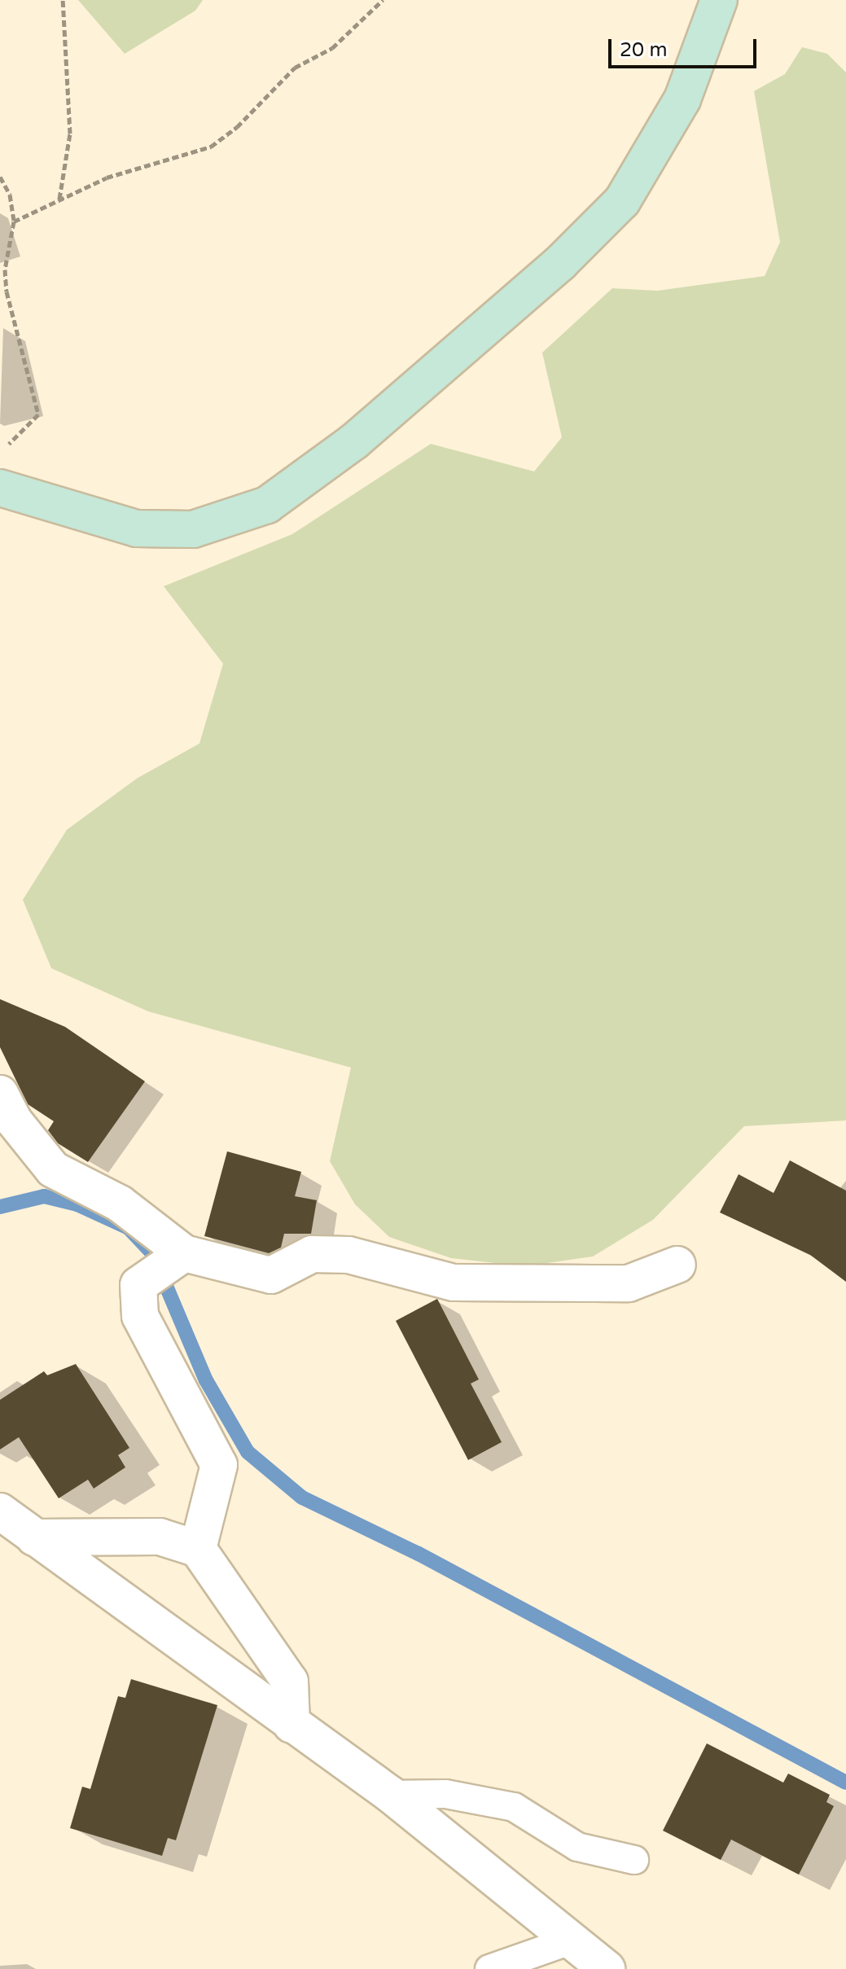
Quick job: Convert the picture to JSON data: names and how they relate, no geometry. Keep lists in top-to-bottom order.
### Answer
{
  "scale_bar": "20 m"
}
